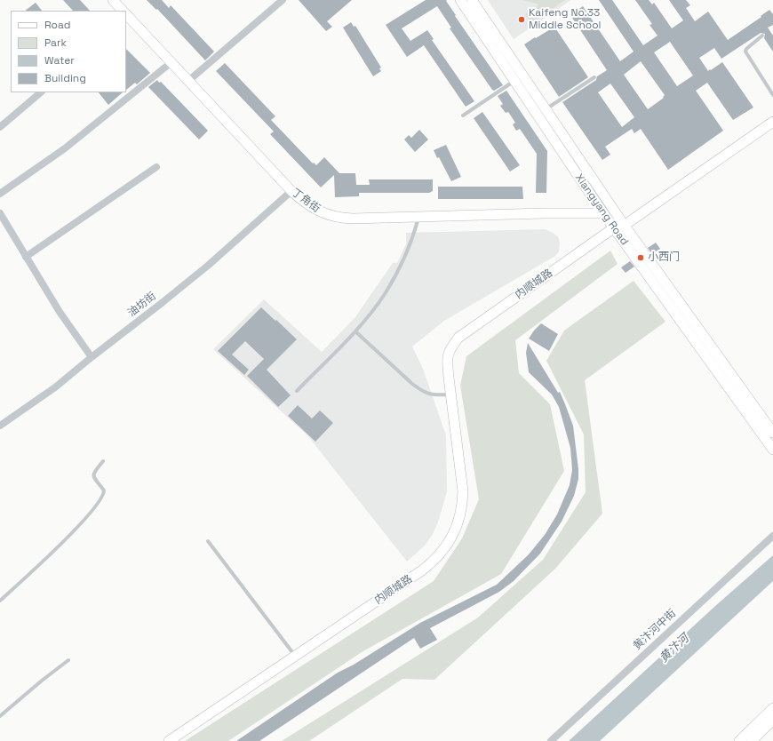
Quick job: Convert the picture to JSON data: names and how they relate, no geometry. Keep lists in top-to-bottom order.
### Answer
{
  "streets": {
    "street": [
      "丁角街",
      "Xiangyang Road",
      "内顺城路",
      "油坊街",
      "黄汴河中街"
    ]
  },
  "crossings": [
    ["丁角街", "Xiangyang Road"],
    ["丁角街", "油坊街"],
    ["Xiangyang Road", "内顺城路"]
  ],
  "water": ["黄汴河"],
  "places": ["Kaifeng No.33 Middle School", "小西门"],
  "legend": [
    "Road",
    "Park",
    "Water",
    "Building"
  ]
}
